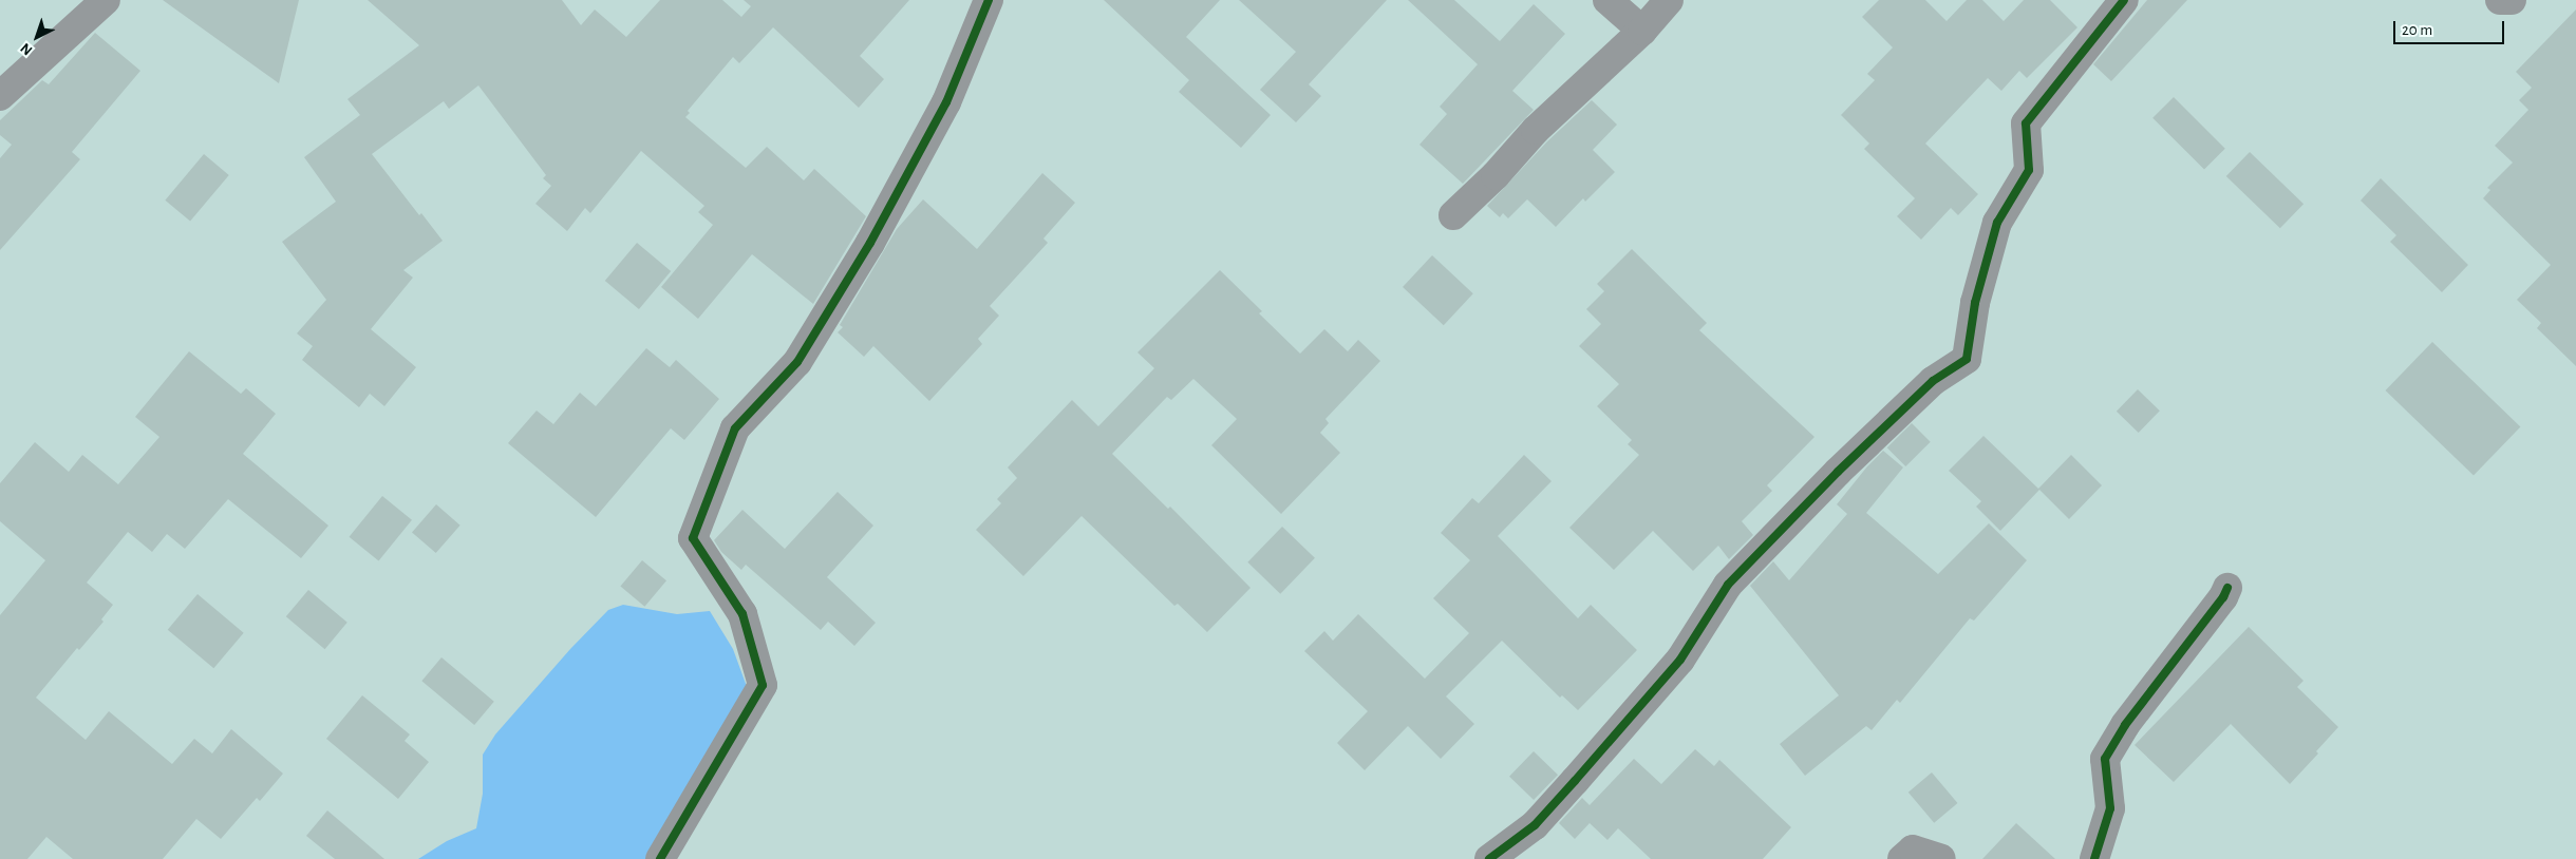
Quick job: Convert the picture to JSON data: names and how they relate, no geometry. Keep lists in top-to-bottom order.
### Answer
{
  "scale_bar": "20 m",
  "north": "bottom left"
}
